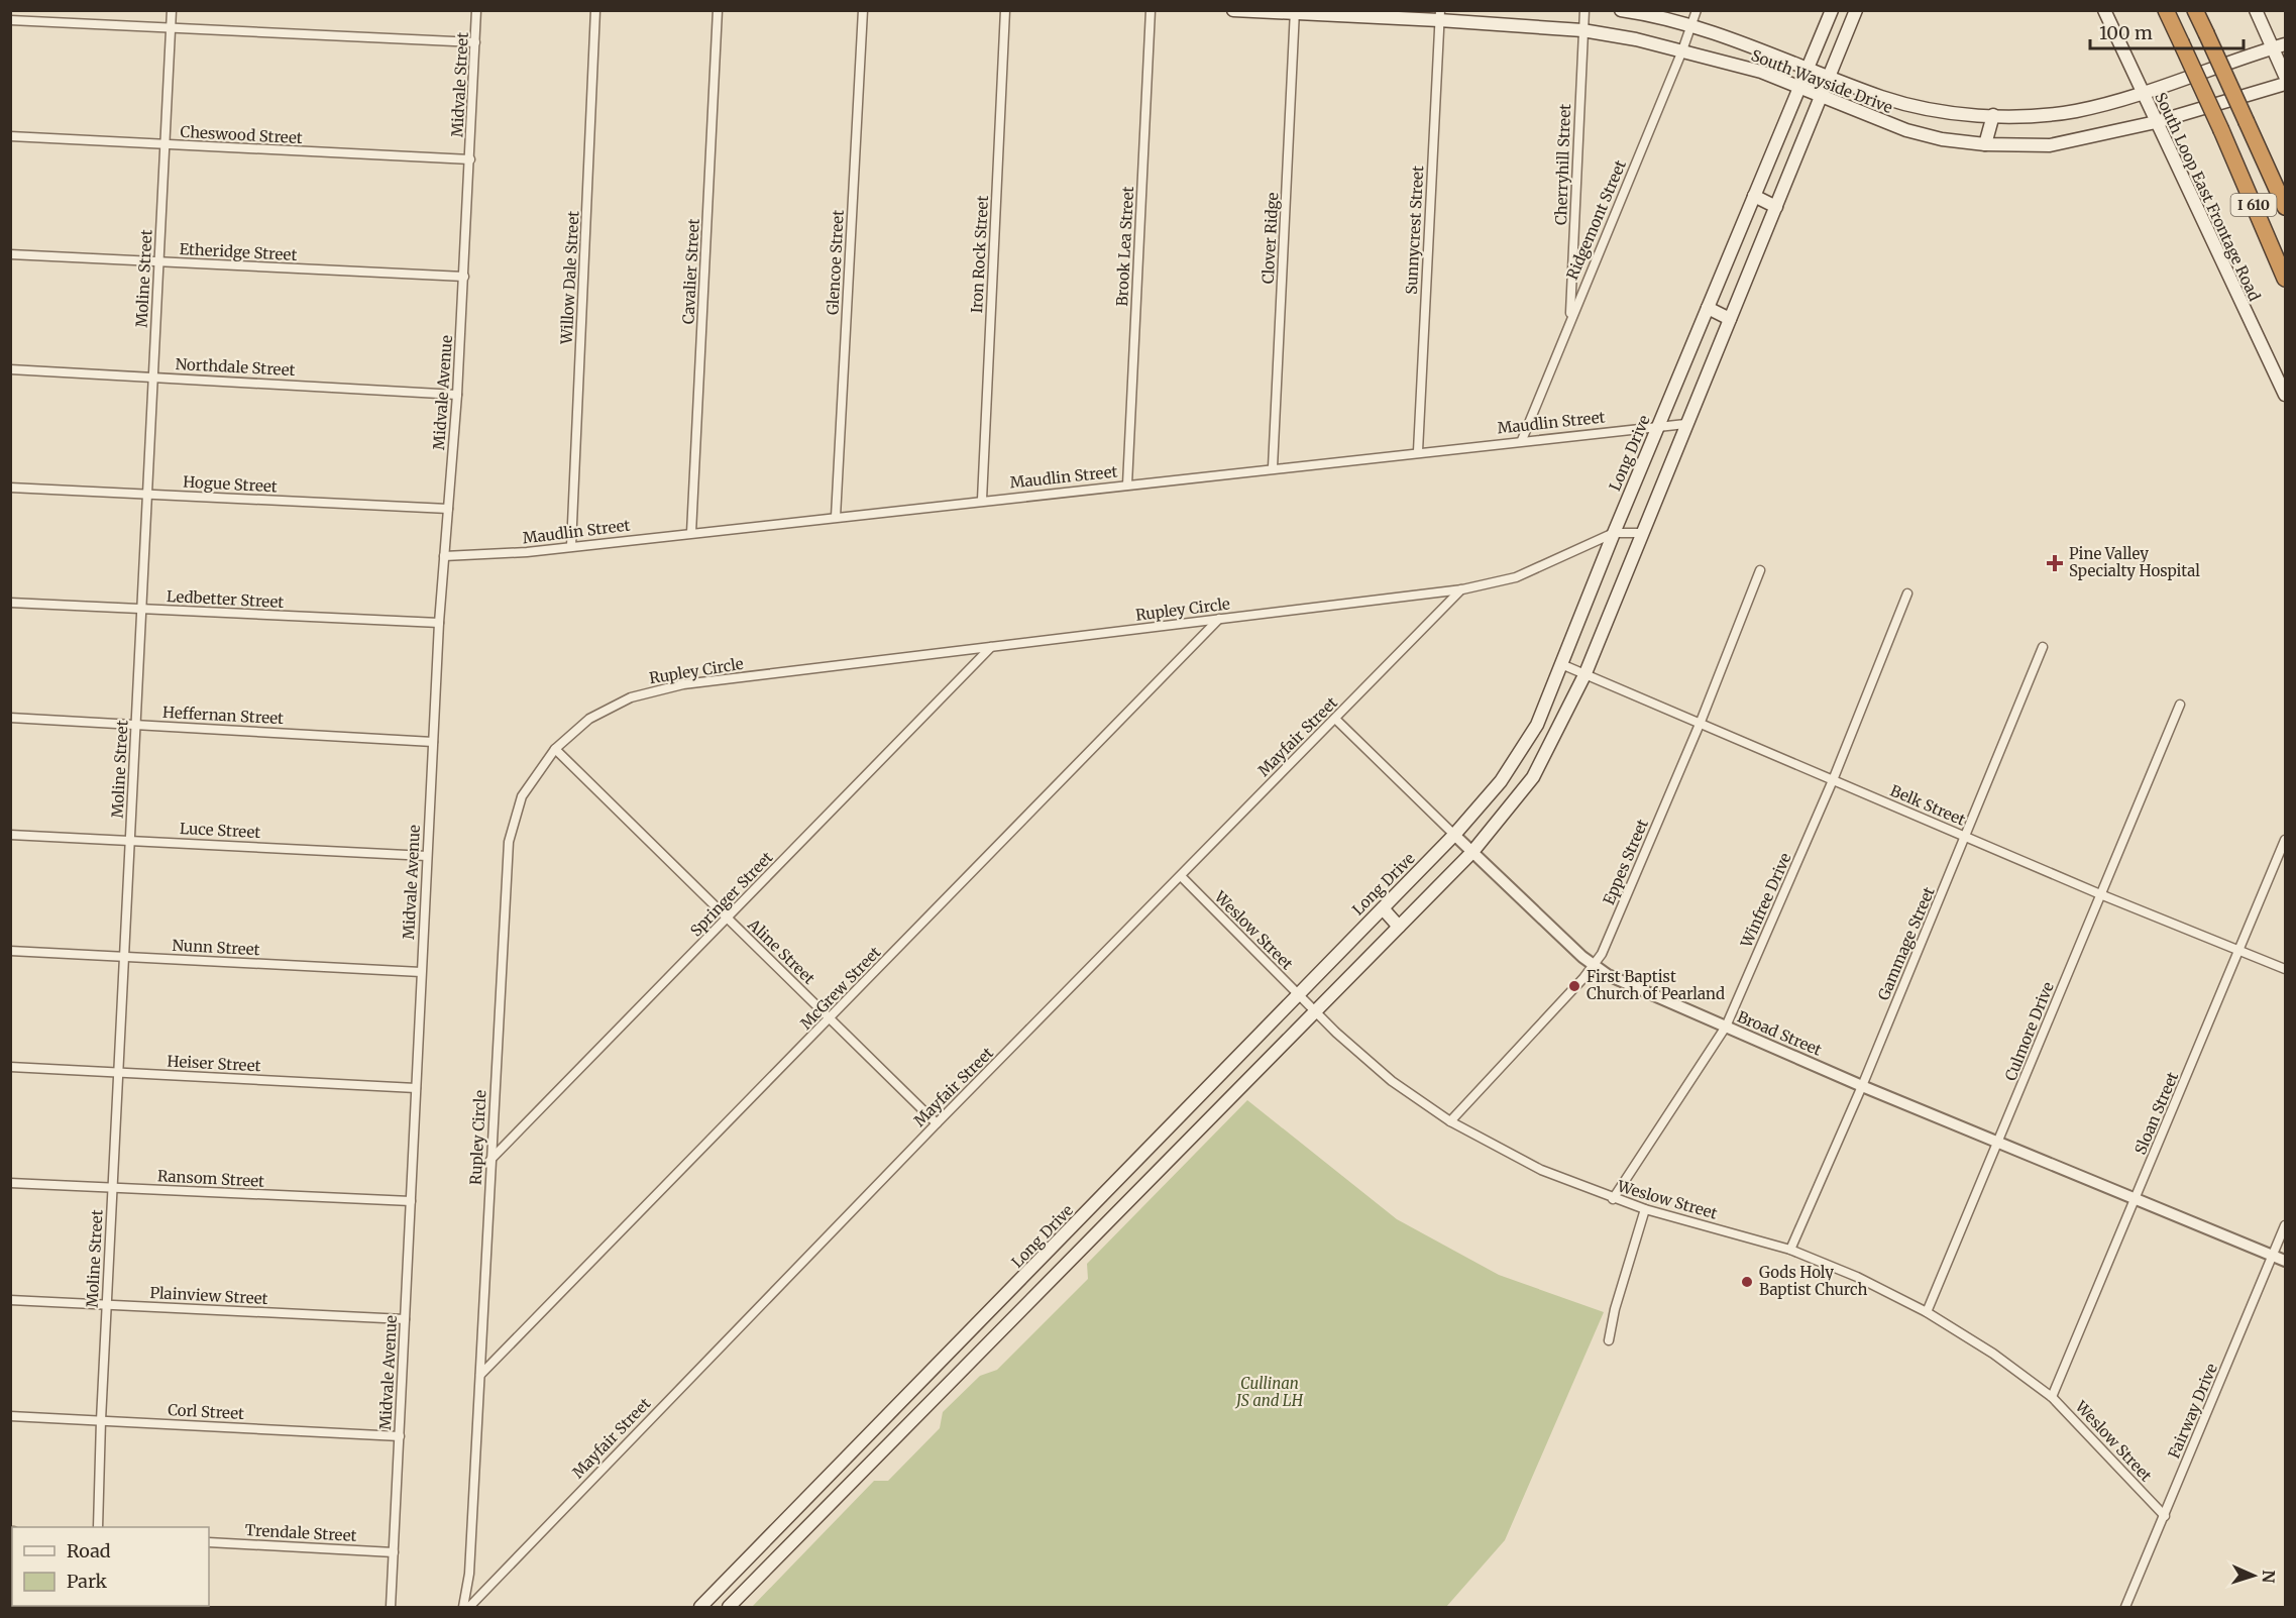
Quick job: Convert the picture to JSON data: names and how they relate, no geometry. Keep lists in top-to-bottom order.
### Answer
{
  "streets": {
    "highway": ["I 610"],
    "main road": ["South Wayside Drive", "South Loop East Frontage Road", "Long Drive"],
    "street": [
      "Midvale Street",
      "Cheswood Street",
      "Cherryhill Street",
      "Ridgemont Street",
      "Sunnycrest Street",
      "Clover Ridge",
      "Brook Lea Street",
      "Etheridge Street",
      "Iron Rock Street",
      "Glencoe Street",
      "Cavalier Street",
      "Willow Dale Street",
      "Moline Street",
      "Northdale Street",
      "Midvale Avenue",
      "Maudlin Street",
      "Hogue Street",
      "Ledbetter Street",
      "Rupley Circle",
      "Heffernan Street",
      "Mayfair Street",
      "Belk Street",
      "Luce Street",
      "Eppes Street",
      "Springer Street",
      "Winfree Drive",
      "Weslow Street",
      "Gammage Street",
      "Nunn Street",
      "Aline Street",
      "McGrew Street",
      "Culmore Drive",
      "Broad Street",
      "Heiser Street",
      "Sloan Street",
      "Ransom Street",
      "Plainview Street",
      "Fairway Drive",
      "Corl Street",
      "Trendale Street"
    ]
  },
  "crossings": [
    ["South Wayside Drive", "Cherryhill Street"],
    ["South Wayside Drive", "South Loop East Frontage Road"],
    ["South Wayside Drive", "Ridgemont Street"],
    ["South Wayside Drive", "Sunnycrest Street"],
    ["South Wayside Drive", "Clover Ridge"],
    ["South Wayside Drive", "Long Drive"],
    ["Midvale Street", "Cheswood Street"],
    ["Midvale Street", "Midvale Avenue"],
    ["Cheswood Street", "Moline Street"],
    ["Cheswood Street", "Midvale Avenue"],
    ["Cherryhill Street", "Ridgemont Street"],
    ["Ridgemont Street", "Maudlin Street"],
    ["Sunnycrest Street", "Maudlin Street"],
    ["Clover Ridge", "Maudlin Street"],
    ["Brook Lea Street", "Maudlin Street"],
    ["Etheridge Street", "Moline Street"],
    ["Etheridge Street", "Midvale Avenue"],
    ["Iron Rock Street", "Maudlin Street"],
    ["Glencoe Street", "Maudlin Street"],
    ["Cavalier Street", "Maudlin Street"],
    ["Willow Dale Street", "Maudlin Street"],
    ["Moline Street", "Northdale Street"],
    ["Moline Street", "Hogue Street"],
    ["Moline Street", "Ledbetter Street"],
    ["Moline Street", "Heffernan Street"],
    ["Moline Street", "Luce Street"],
    ["Moline Street", "Nunn Street"],
    ["Moline Street", "Heiser Street"],
    ["Moline Street", "Ransom Street"],
    ["Moline Street", "Plainview Street"],
    ["Moline Street", "Corl Street"],
    ["Northdale Street", "Midvale Avenue"],
    ["Midvale Avenue", "Maudlin Street"],
    ["Midvale Avenue", "Hogue Street"],
    ["Midvale Avenue", "Ledbetter Street"],
    ["Midvale Avenue", "Heffernan Street"],
    ["Midvale Avenue", "Luce Street"],
    ["Midvale Avenue", "Nunn Street"],
    ["Midvale Avenue", "Heiser Street"],
    ["Midvale Avenue", "Ransom Street"],
    ["Midvale Avenue", "Plainview Street"],
    ["Midvale Avenue", "Corl Street"],
    ["Midvale Avenue", "Trendale Street"],
    ["Maudlin Street", "Long Drive"],
    ["Long Drive", "Rupley Circle"],
    ["Long Drive", "Belk Street"],
    ["Long Drive", "Weslow Street"],
    ["Long Drive", "Broad Street"],
    ["Rupley Circle", "Mayfair Street"],
    ["Rupley Circle", "Springer Street"],
    ["Rupley Circle", "Aline Street"],
    ["Rupley Circle", "McGrew Street"],
    ["Mayfair Street", "Weslow Street"],
    ["Mayfair Street", "Aline Street"],
    ["Mayfair Street", "Broad Street"],
    ["Belk Street", "Eppes Street"],
    ["Belk Street", "Winfree Drive"],
    ["Belk Street", "Gammage Street"],
    ["Belk Street", "Culmore Drive"],
    ["Belk Street", "Sloan Street"],
    ["Eppes Street", "Weslow Street"],
    ["Eppes Street", "Broad Street"],
    ["Springer Street", "Aline Street"],
    ["Winfree Drive", "Weslow Street"],
    ["Winfree Drive", "Broad Street"],
    ["Weslow Street", "Gammage Street"],
    ["Weslow Street", "Culmore Drive"],
    ["Weslow Street", "Sloan Street"],
    ["Weslow Street", "Fairway Drive"],
    ["Gammage Street", "Broad Street"],
    ["Aline Street", "McGrew Street"],
    ["Culmore Drive", "Broad Street"],
    ["Broad Street", "Sloan Street"],
    ["Broad Street", "Fairway Drive"]
  ],
  "parks": ["Cullinan JS and LH"],
  "places": {
    "health": ["Pine Valley Specialty Hospital"],
    "other": ["First Baptist Church of Pearland", "Gods Holy Baptist Church"]
  },
  "legend": ["Road", "Park"],
  "scale_bar": "100 m",
  "north": "right"
}
